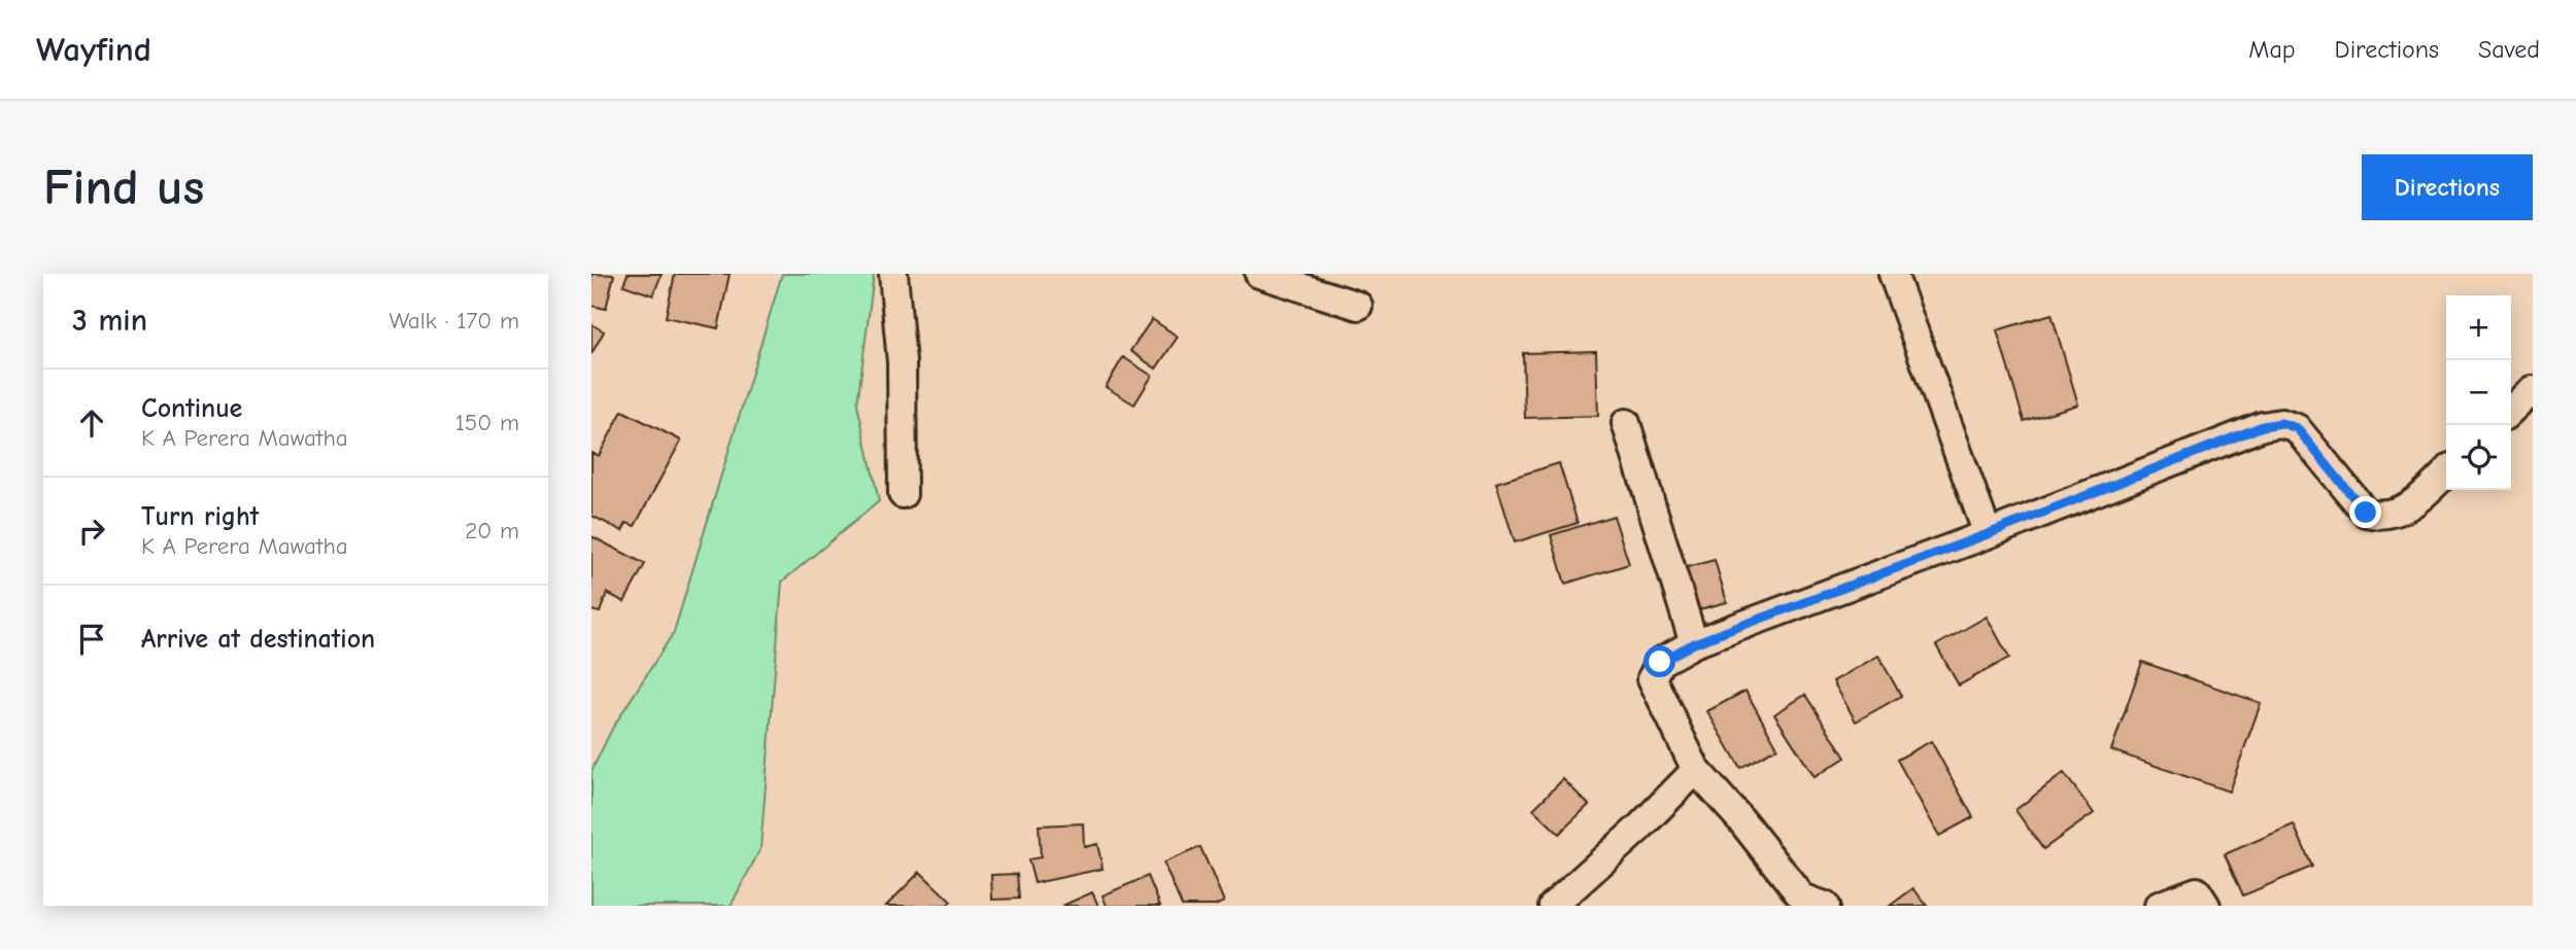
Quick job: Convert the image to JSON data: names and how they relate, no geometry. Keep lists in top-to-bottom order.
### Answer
{
  "page": {
    "header": "Wayfind",
    "nav": ["Map", "Directions", "Saved"],
    "buttons": "Directions",
    "title": "Find us",
    "heading": ["3 min", "Walk · 170 m"],
    "map_buttons": ["+", "−"],
    "list": [
      ["Continue", "K A Perera Mawatha", "150 m"],
      ["Turn right", "K A Perera Mawatha", "20 m"],
      "Arrive at destination"
    ]
  }
}
